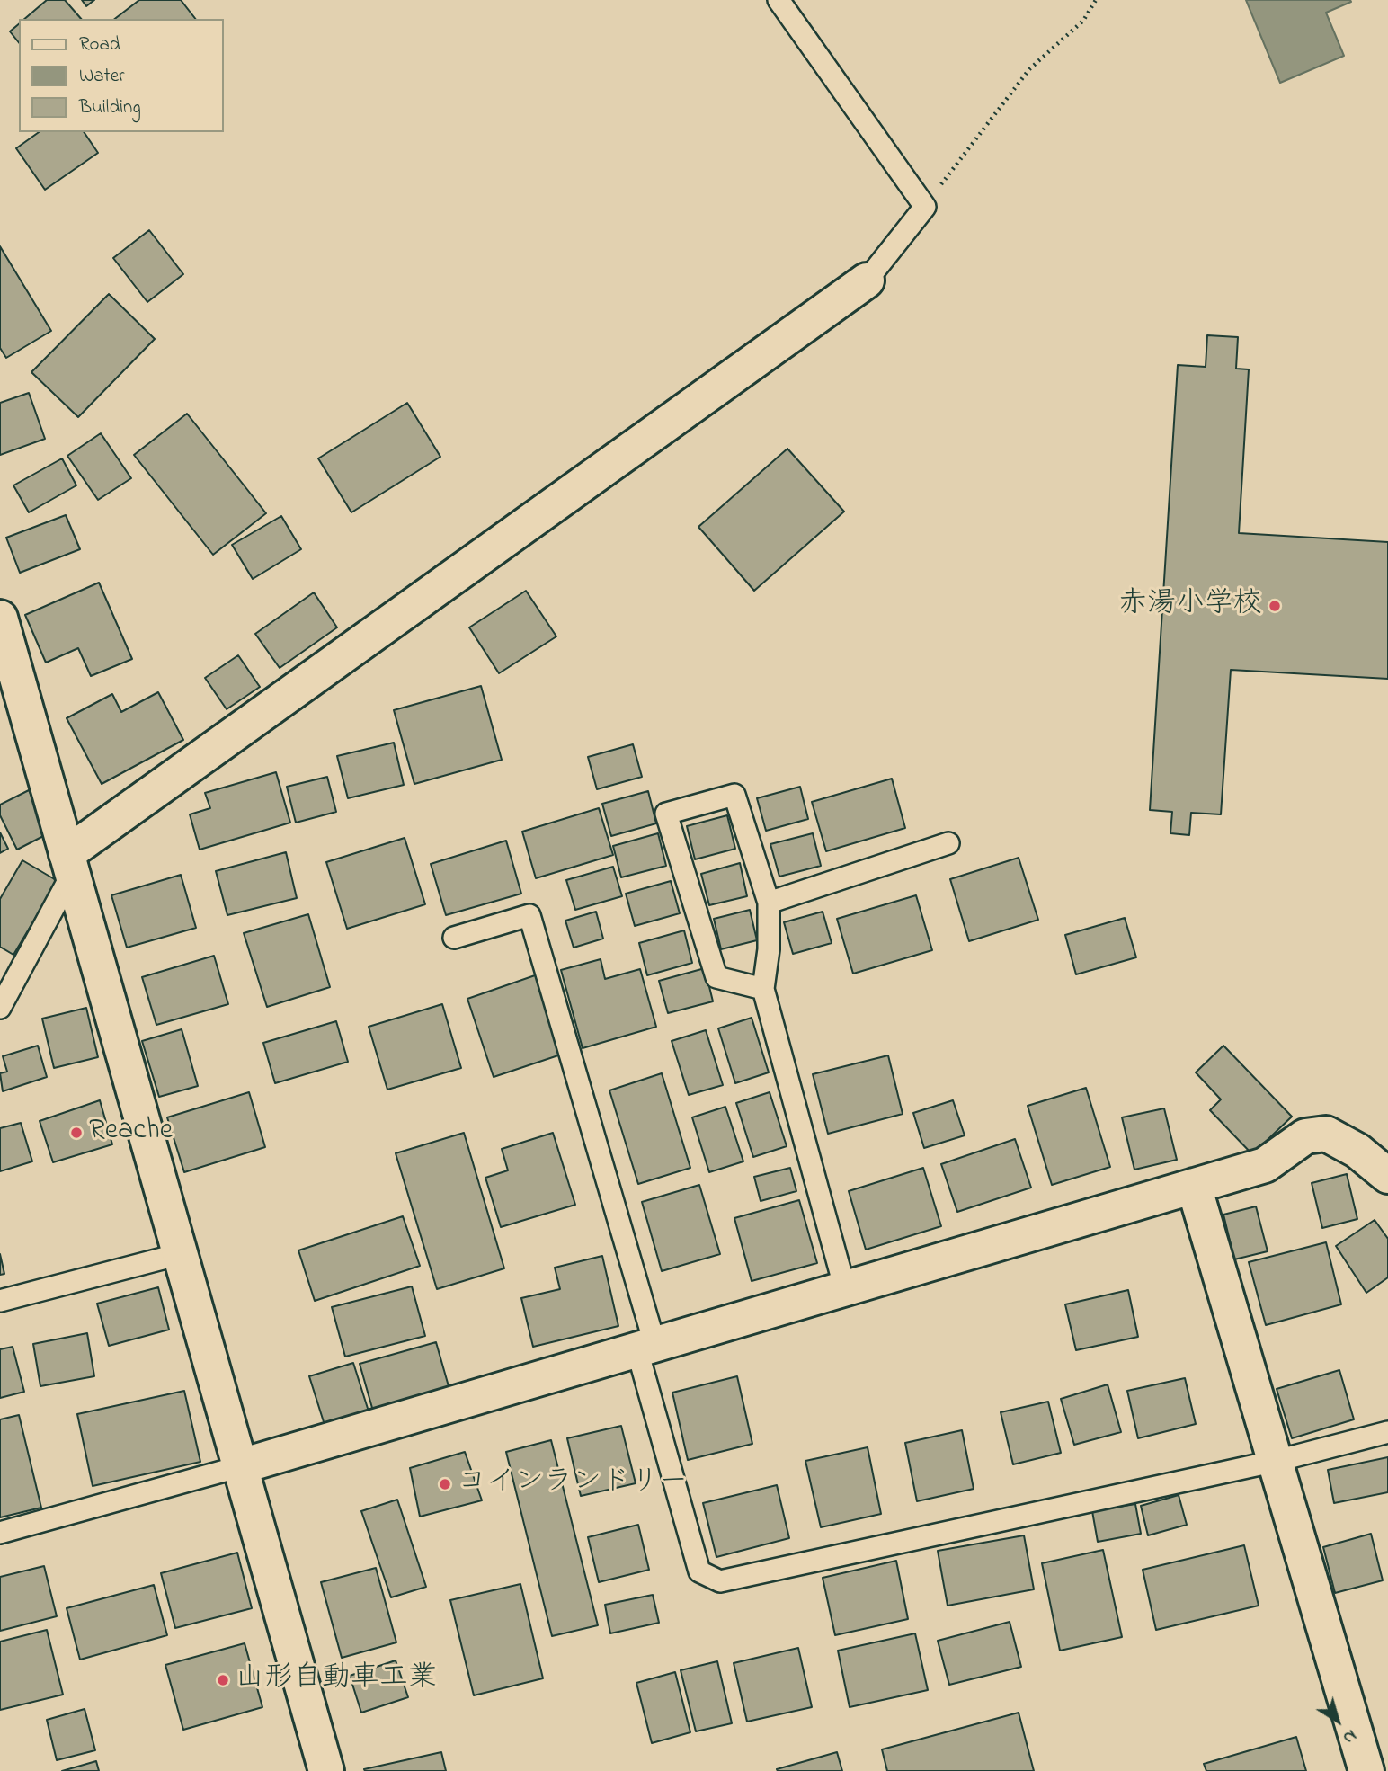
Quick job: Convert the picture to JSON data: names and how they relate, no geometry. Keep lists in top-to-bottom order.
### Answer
{
  "places": [
    "赤湯小学校",
    "Reache",
    "コインランドリー",
    "山形自動車工業"
  ],
  "legend": ["Road", "Water", "Building"],
  "north": "bottom right"
}
